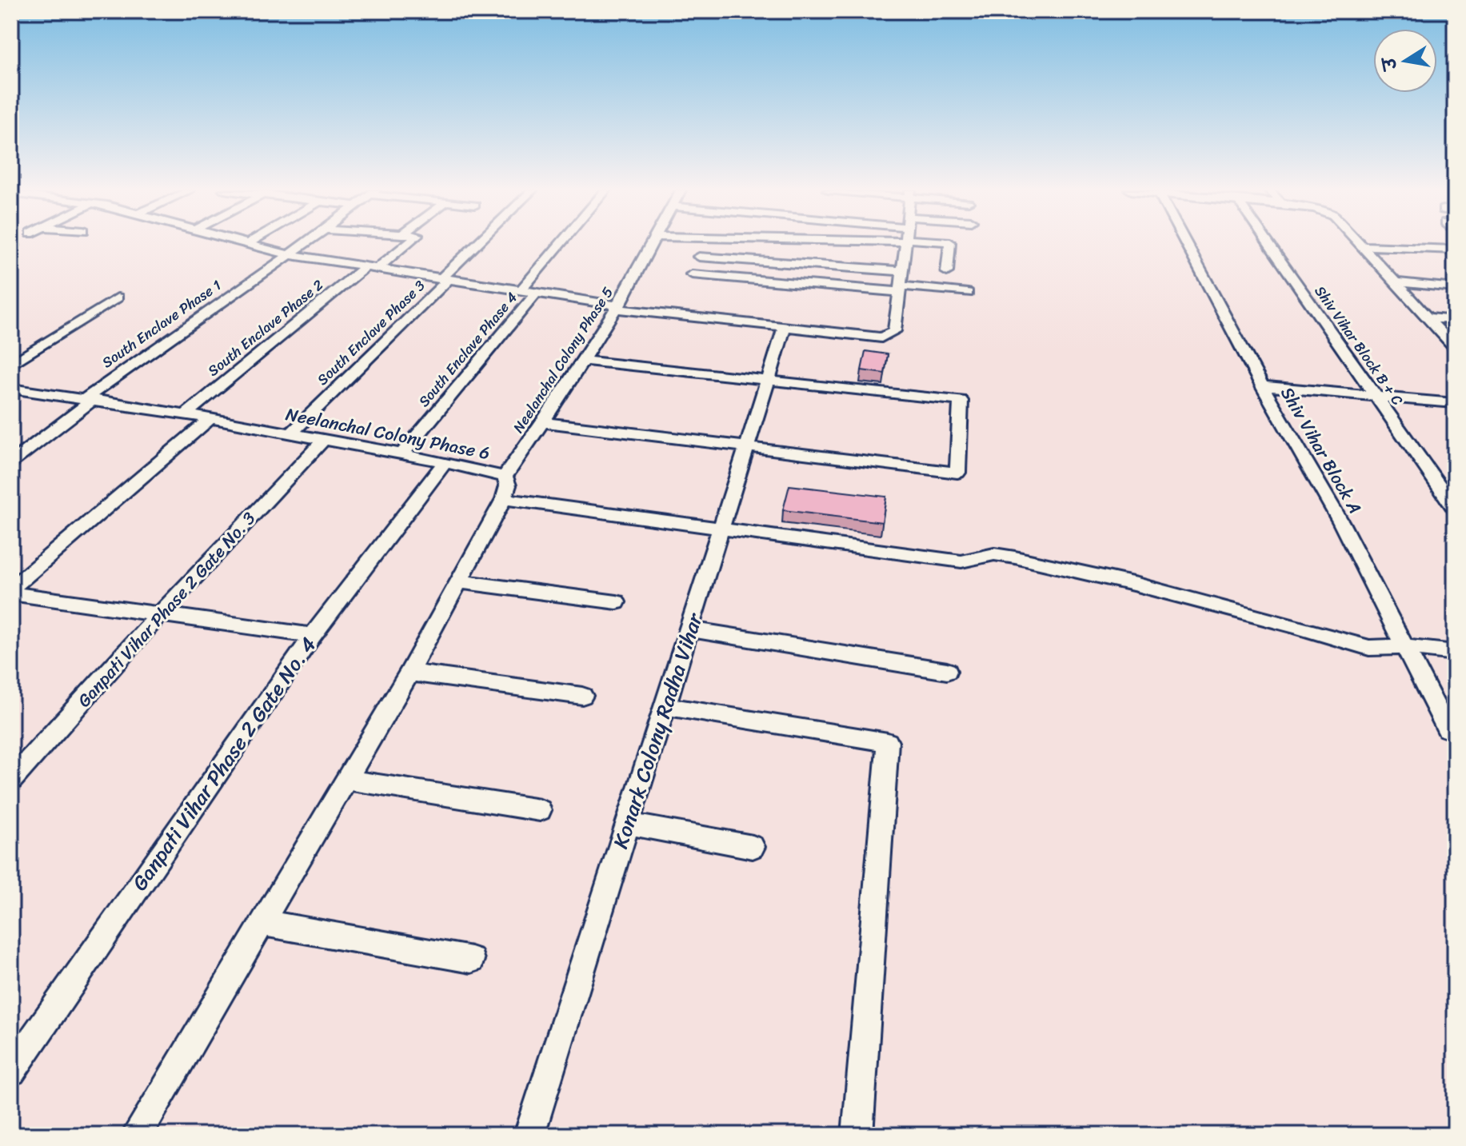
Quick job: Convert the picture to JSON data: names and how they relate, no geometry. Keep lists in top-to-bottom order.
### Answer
{
  "streets": {
    "street": [
      "South Enclave Phase 1",
      "South Enclave Phase 2",
      "South Enclave Phase 3",
      "Shiv Vihar Block B + C",
      "South Enclave Phase 4",
      "Neelanchal Colony Phase 5",
      "Neelanchal Colony Phase 6",
      "Shiv Vihar Block A",
      "Ganpati Vihar Phase 2 Gate No. 3",
      "Konark Colony Radha Vihar",
      "Ganpati Vihar Phase 2 Gate No. 4"
    ]
  },
  "crossings": [
    ["South Enclave Phase 1", "Neelanchal Colony Phase 6"],
    ["South Enclave Phase 2", "Neelanchal Colony Phase 6"],
    ["South Enclave Phase 3", "Neelanchal Colony Phase 6"],
    ["South Enclave Phase 4", "Neelanchal Colony Phase 6"],
    ["Neelanchal Colony Phase 5", "Neelanchal Colony Phase 6"],
    ["Neelanchal Colony Phase 6", "Shiv Vihar Block A"],
    ["Neelanchal Colony Phase 6", "Ganpati Vihar Phase 2 Gate No. 3"],
    ["Neelanchal Colony Phase 6", "Konark Colony Radha Vihar"],
    ["Neelanchal Colony Phase 6", "Ganpati Vihar Phase 2 Gate No. 4"]
  ],
  "north": "left"
}
